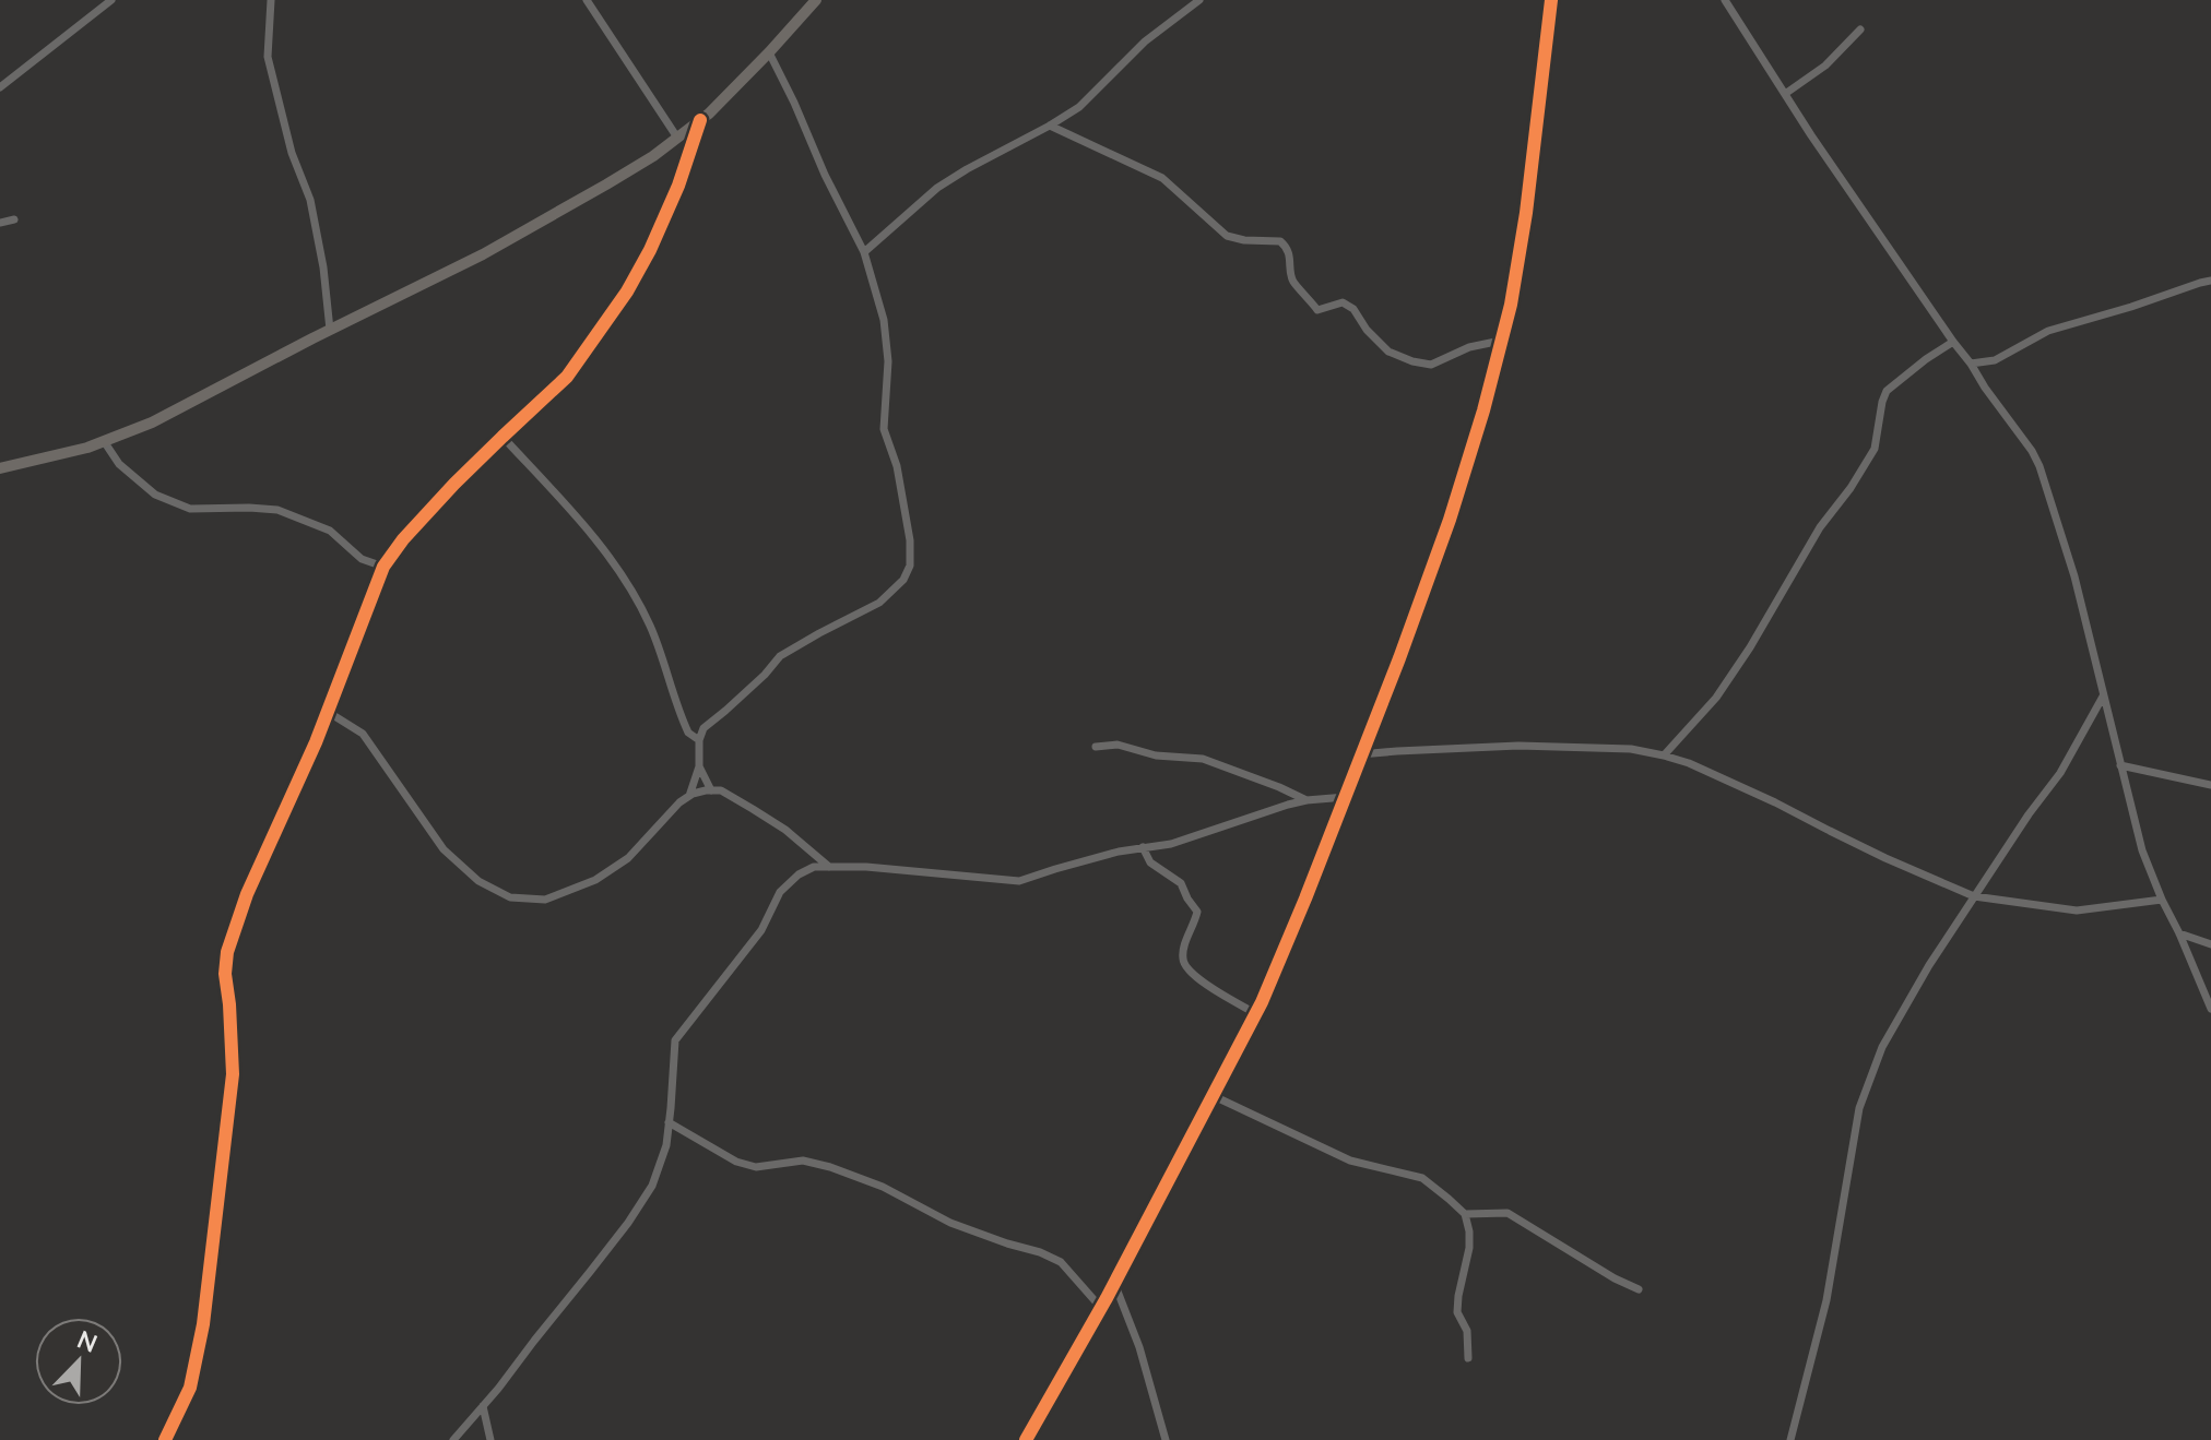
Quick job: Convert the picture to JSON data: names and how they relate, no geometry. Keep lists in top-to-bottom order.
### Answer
{
  "north": "top right"
}
